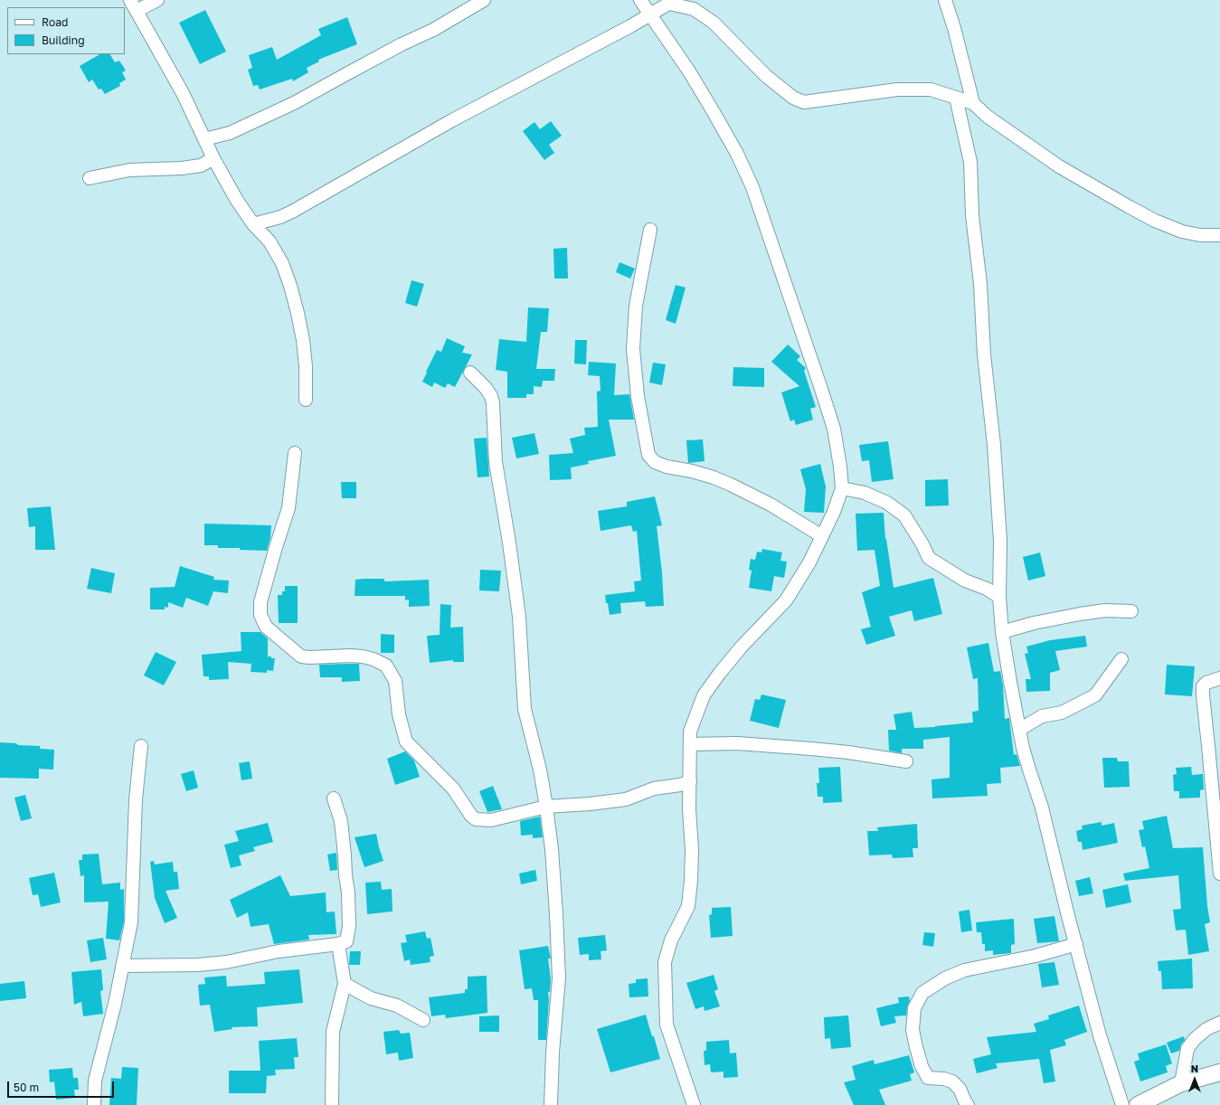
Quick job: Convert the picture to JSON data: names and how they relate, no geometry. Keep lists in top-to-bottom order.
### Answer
{
  "legend": ["Road", "Building"],
  "scale_bar": "50 m",
  "north": "top"
}
